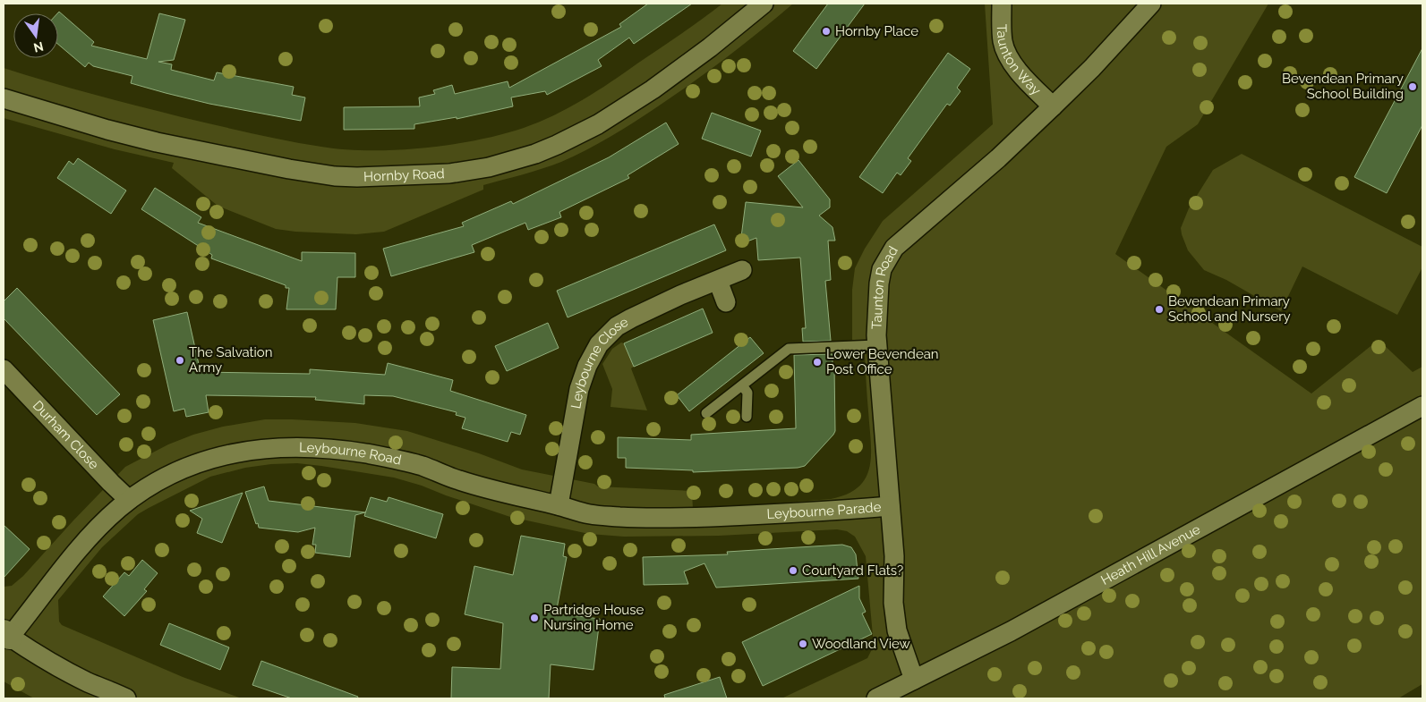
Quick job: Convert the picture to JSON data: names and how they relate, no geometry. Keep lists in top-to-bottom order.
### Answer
{
  "streets": {
    "street": [
      "Taunton Way",
      "Hornby Road",
      "Taunton Road",
      "Leybourne Close",
      "Durham Close",
      "Leybourne Road",
      "Leybourne Parade",
      "Heath Hill Avenue"
    ]
  },
  "crossings": [
    ["Taunton Way", "Taunton Road"],
    ["Taunton Road", "Leybourne Parade"],
    ["Taunton Road", "Heath Hill Avenue"],
    ["Leybourne Close", "Leybourne Road"],
    ["Durham Close", "Leybourne Road"],
    ["Leybourne Road", "Leybourne Parade"]
  ],
  "places": [
    "Hornby Place",
    "Bevendean Primary School Building",
    "Bevendean Primary School and Nursery",
    "The Salvation Army",
    "Lower Bevendean Post Office",
    "Courtyard Flats?",
    "Partridge House Nursing Home",
    "Woodland View"
  ],
  "north": "bottom"
}
